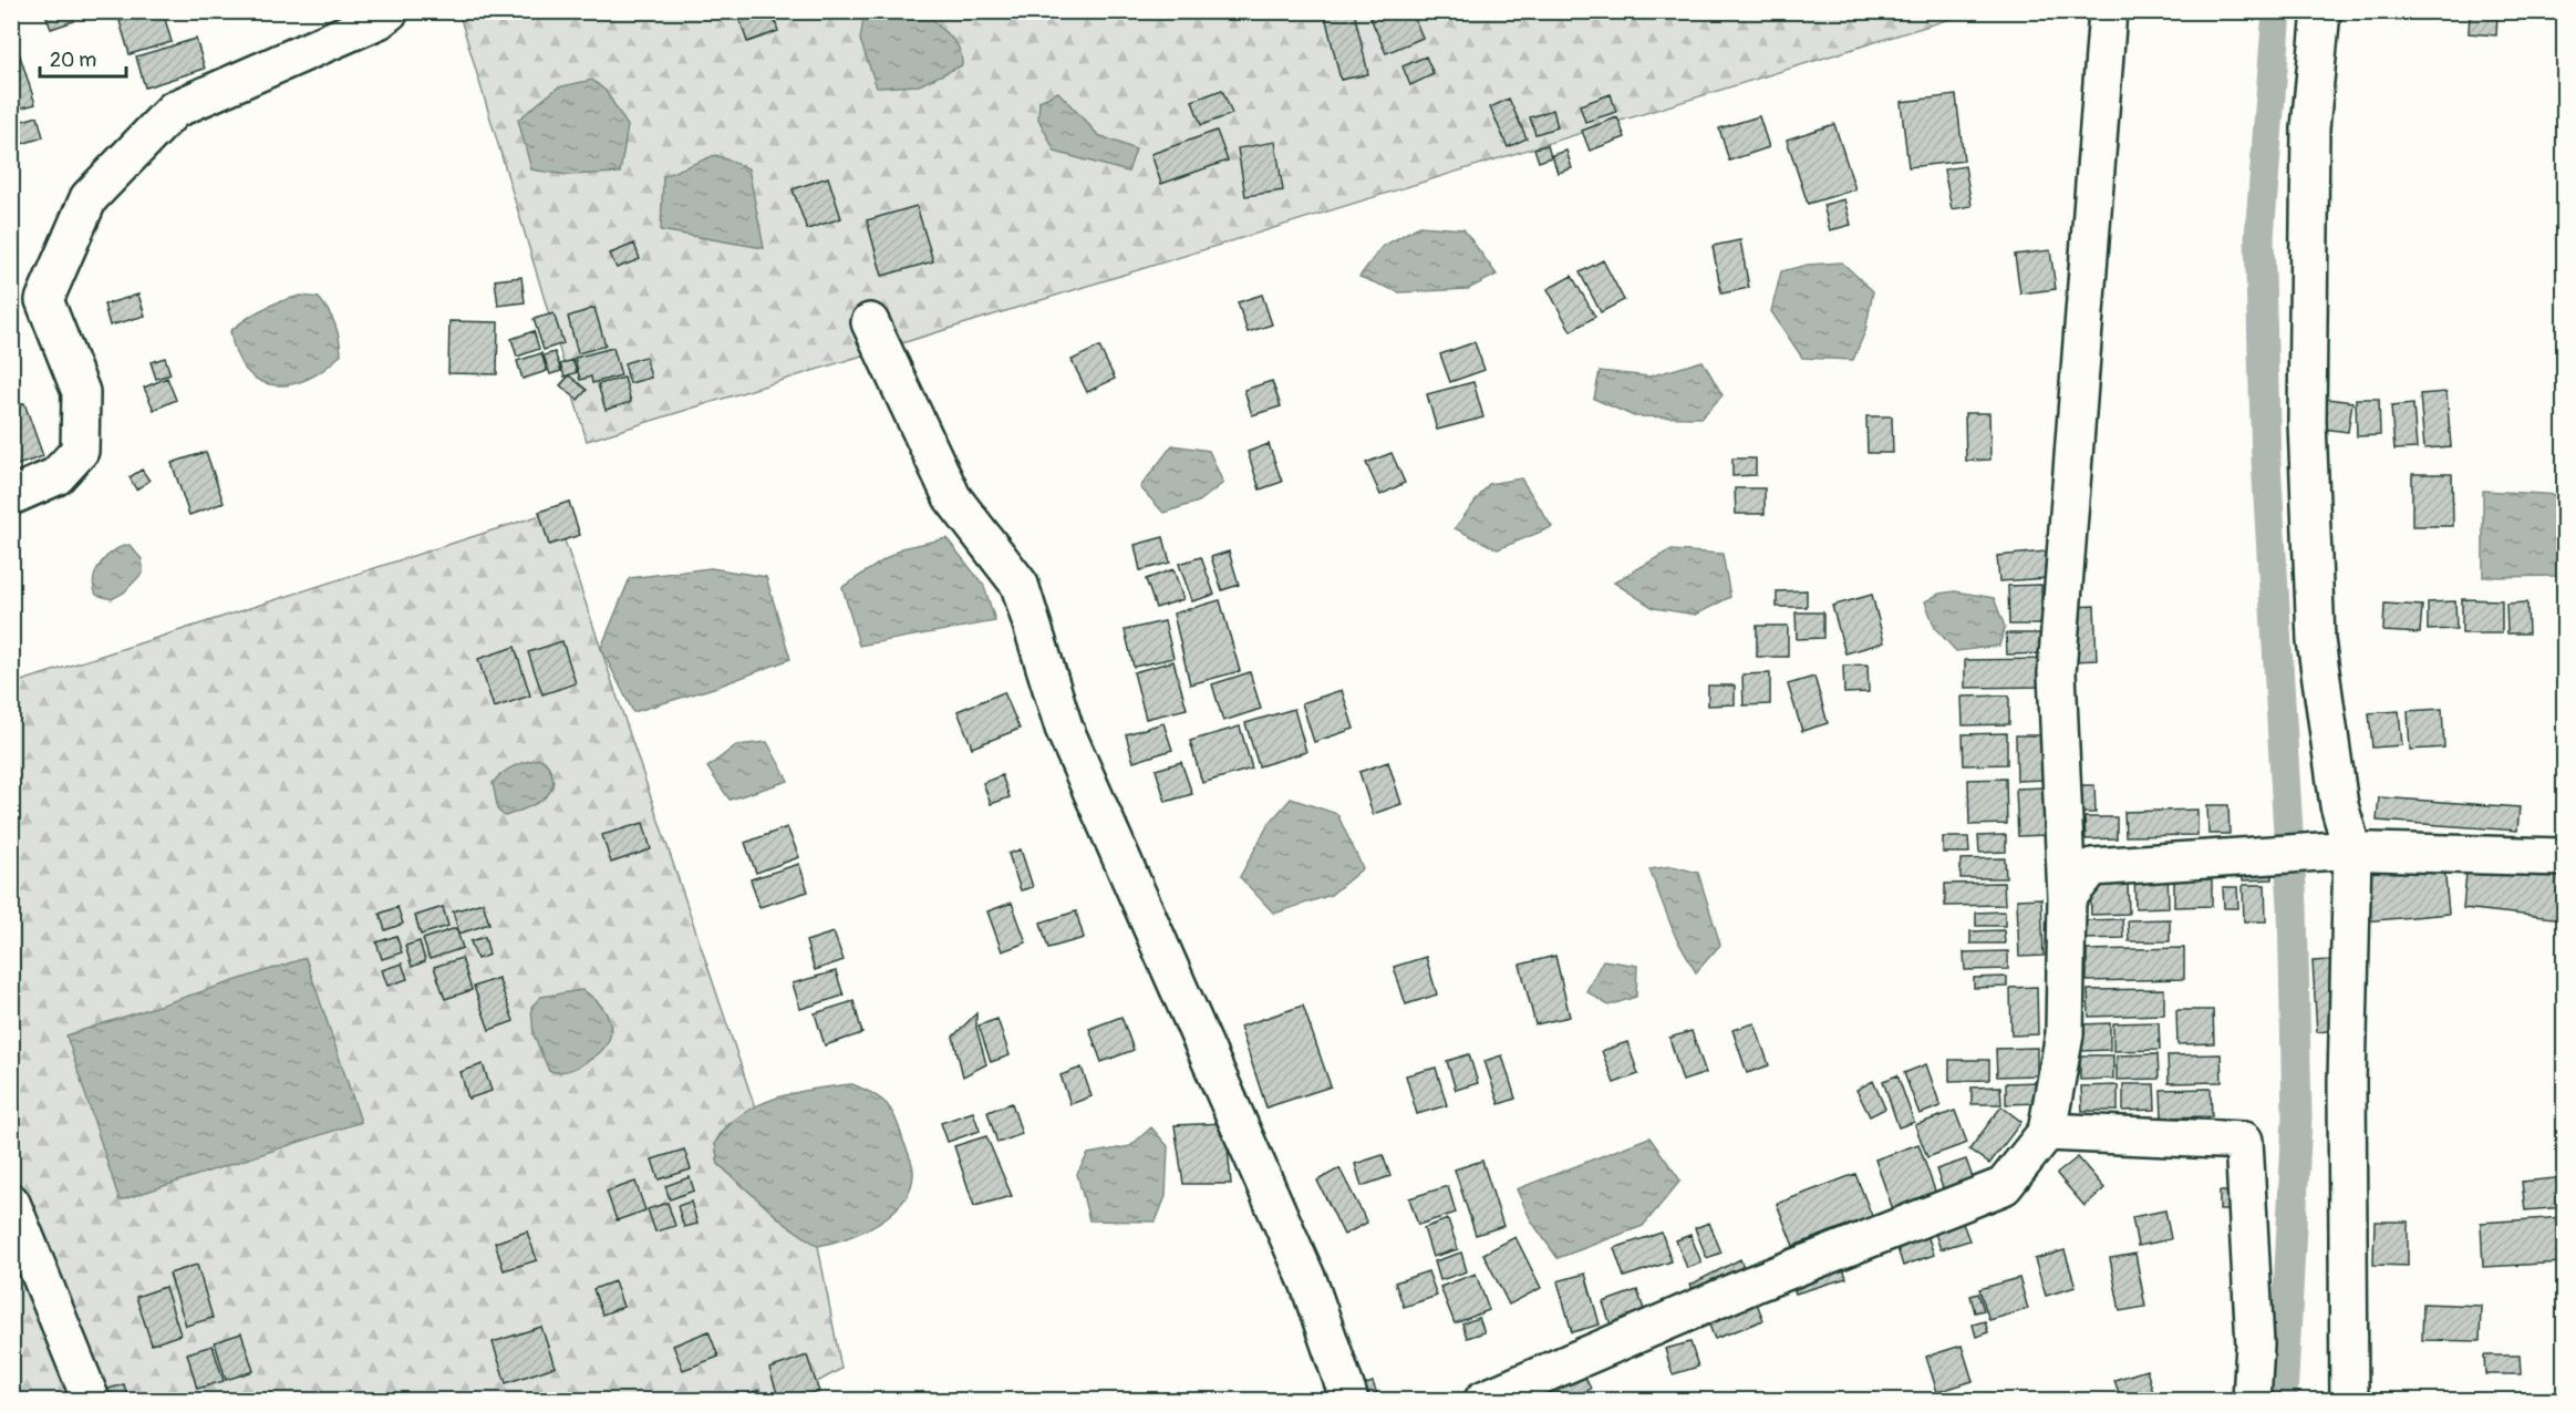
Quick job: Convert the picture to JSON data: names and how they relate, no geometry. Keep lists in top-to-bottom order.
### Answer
{
  "scale_bar": "20 m"
}
